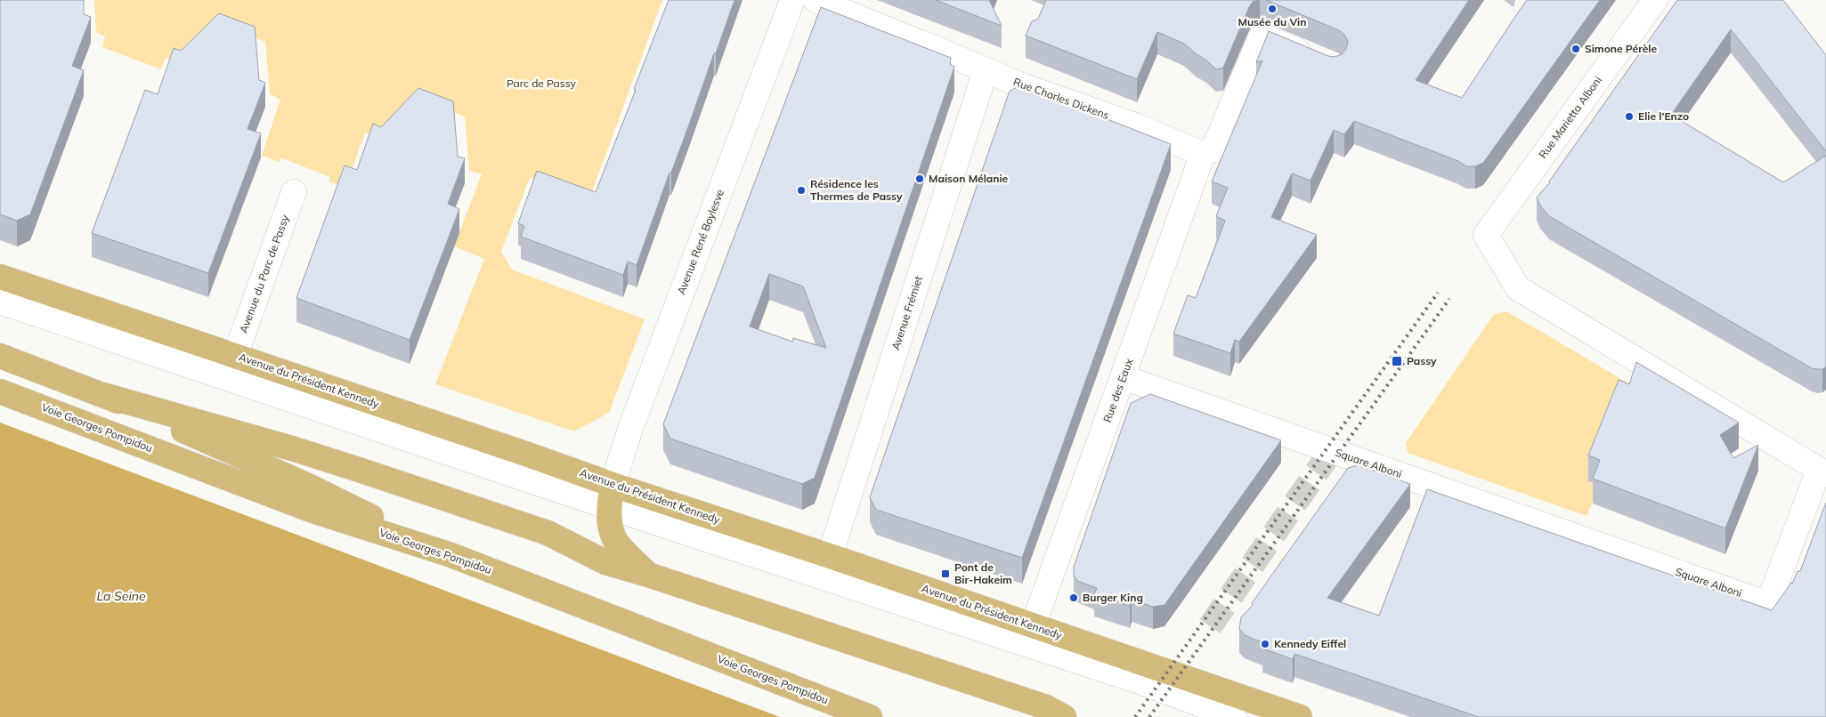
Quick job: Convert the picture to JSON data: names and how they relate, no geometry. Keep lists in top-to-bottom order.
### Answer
{
  "streets": {
    "main road": ["Avenue du Président Kennedy", "Voie Georges Pompidou"],
    "street": [
      "Rue Charles Dickens",
      "Rue Marietta Alboni",
      "Avenue René Boylesve",
      "Avenue du Parc de Passy",
      "Avenue Frémiet",
      "Rue des Eaux",
      "Square Alboni"
    ]
  },
  "crossings": [
    ["Rue Charles Dickens", "Avenue Frémiet"],
    ["Rue Charles Dickens", "Rue des Eaux"],
    ["Rue Marietta Alboni", "Square Alboni"],
    ["Avenue René Boylesve", "Avenue du Président Kennedy"],
    ["Avenue du Parc de Passy", "Avenue du Président Kennedy"],
    ["Avenue Frémiet", "Avenue du Président Kennedy"],
    ["Avenue du Président Kennedy", "Rue des Eaux"],
    ["Rue des Eaux", "Square Alboni"]
  ],
  "water": ["La Seine"],
  "parks": ["Parc de Passy"],
  "places": {
    "other": [
      "Musée du Vin",
      "Simone Pérèle",
      "Elie l’Enzo",
      "Maison Mélanie",
      "Résidence les Thermes de Passy",
      "Burger King",
      "Kennedy Eiffel"
    ],
    "transit": ["Passy", "Pont de Bir-Hakeim"]
  }
}
